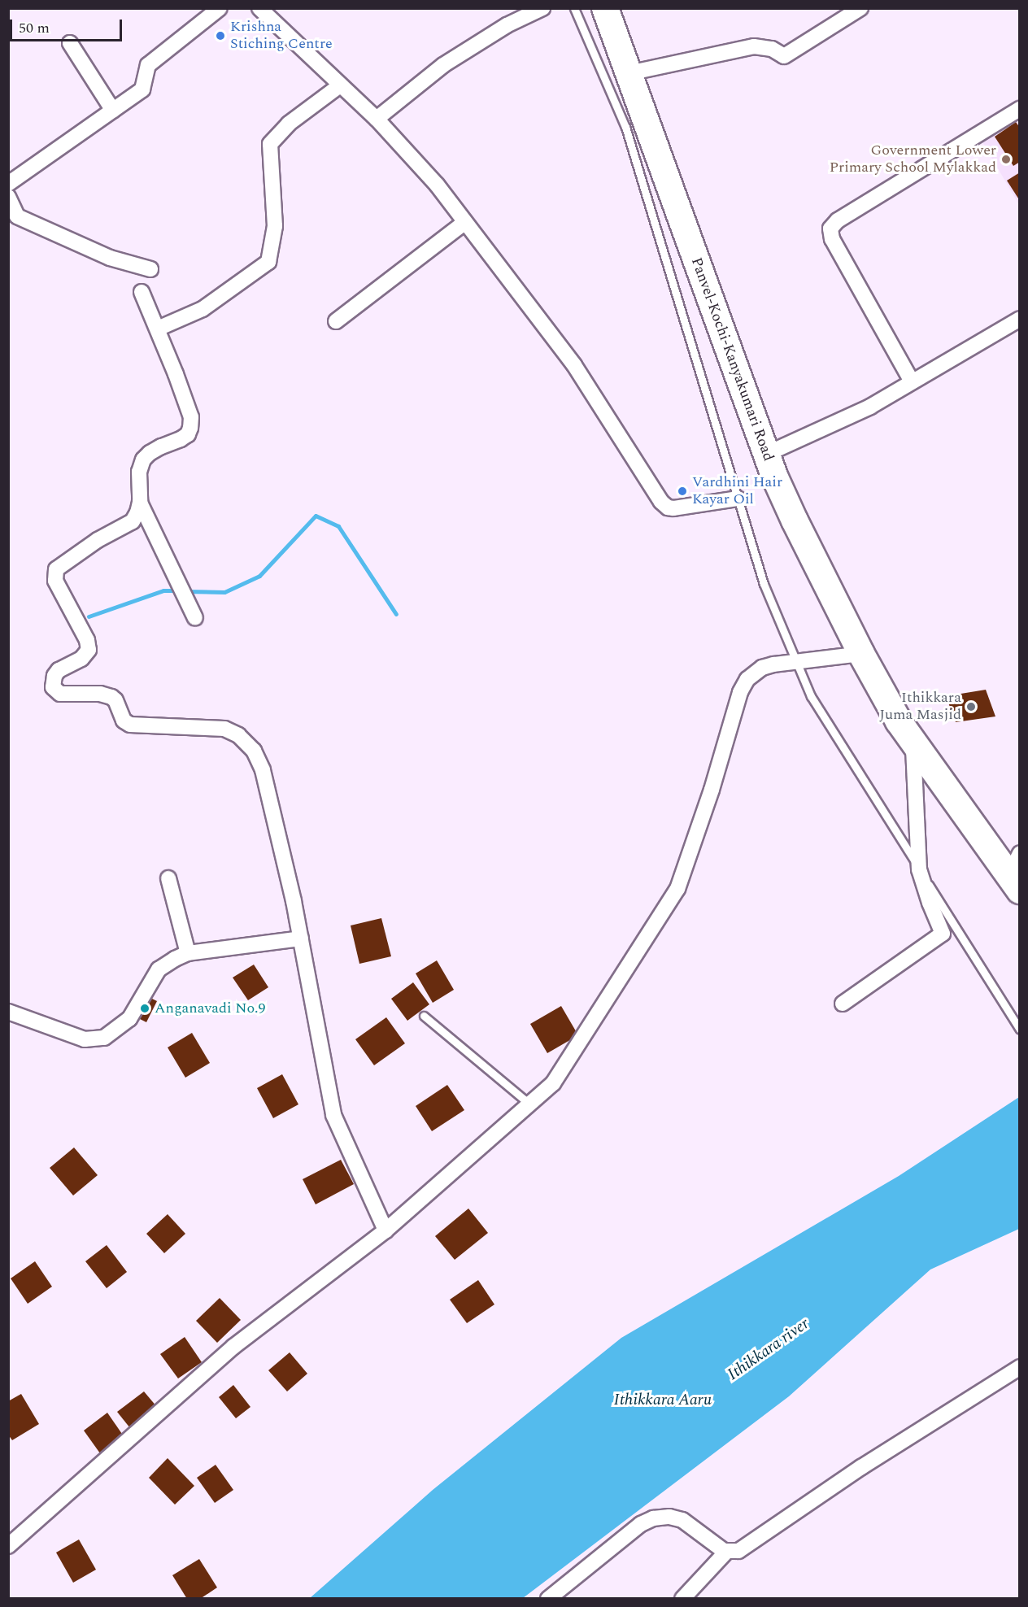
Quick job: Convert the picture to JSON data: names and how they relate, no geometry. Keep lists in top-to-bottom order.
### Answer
{
  "streets": {
    "highway": ["Panvel-Kochi-Kanyakumari Road"]
  },
  "water": ["Ithikkara river", "Ithikkara Aaru"],
  "places": [
    "Krishna Stiching Centre",
    "Government Lower Primary School Mylakkad",
    "Vardhini Hair Kayar Oil",
    "Ithikkara Juma Masjid",
    "Anganavadi No.9"
  ],
  "scale_bar": "50 m"
}
